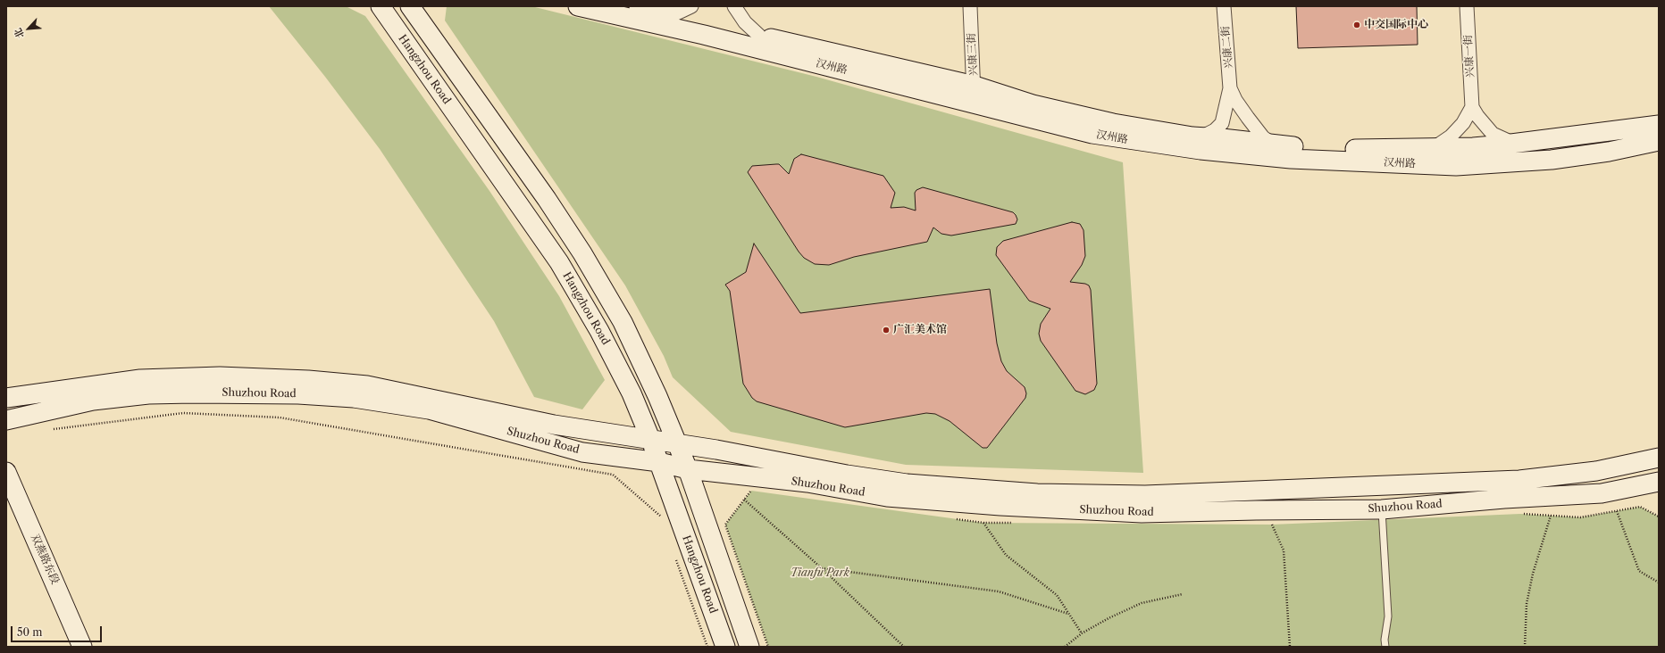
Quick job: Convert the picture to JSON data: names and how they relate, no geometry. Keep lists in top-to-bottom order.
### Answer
{
  "streets": {
    "main road": [
      "汉州路",
      "Hangzhou Road",
      "Shuzhou Road",
      "双燕路东段"
    ],
    "street": ["兴康二街", "兴康三街", "兴康一街"]
  },
  "crossings": [
    ["兴康三街", "汉州路"],
    ["Hangzhou Road", "Shuzhou Road"]
  ],
  "parks": ["Tianfu Park"],
  "places": ["中交国际中心", "广汇美术馆"],
  "scale_bar": "50 m",
  "north": "bottom left"
}
